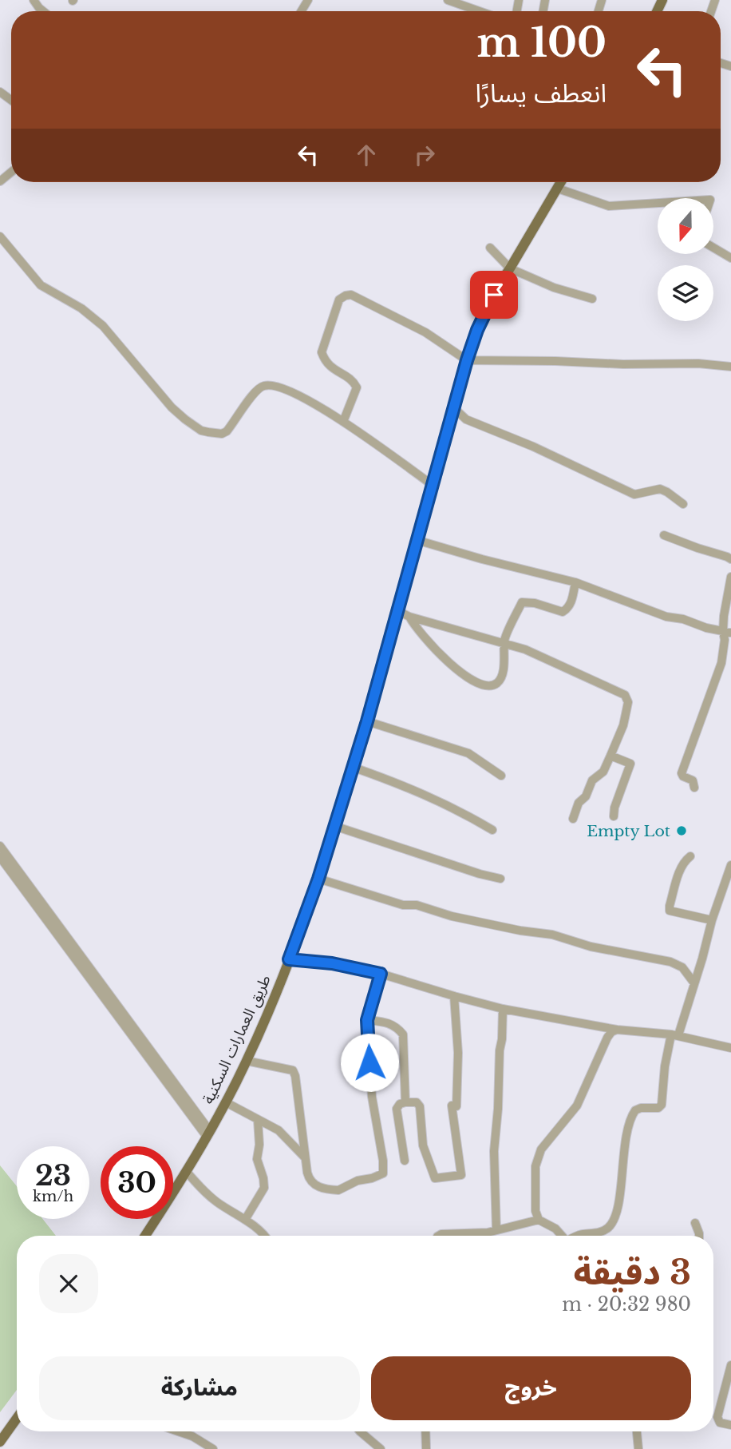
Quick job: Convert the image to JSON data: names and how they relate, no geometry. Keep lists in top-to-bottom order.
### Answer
{
  "streets": {
    "main road": ["طريق العمارات السكنية"]
  },
  "places": ["Empty Lot"],
  "north": "bottom",
  "page": {
    "turn": ["100 m", "انعطف يسارًا"],
    "speed": "23 km/h",
    "limit": "30",
    "heading": ["3 دقيقة", "980 m · 20:32"],
    "buttons": ["خروج", "مشاركة"]
  }
}
